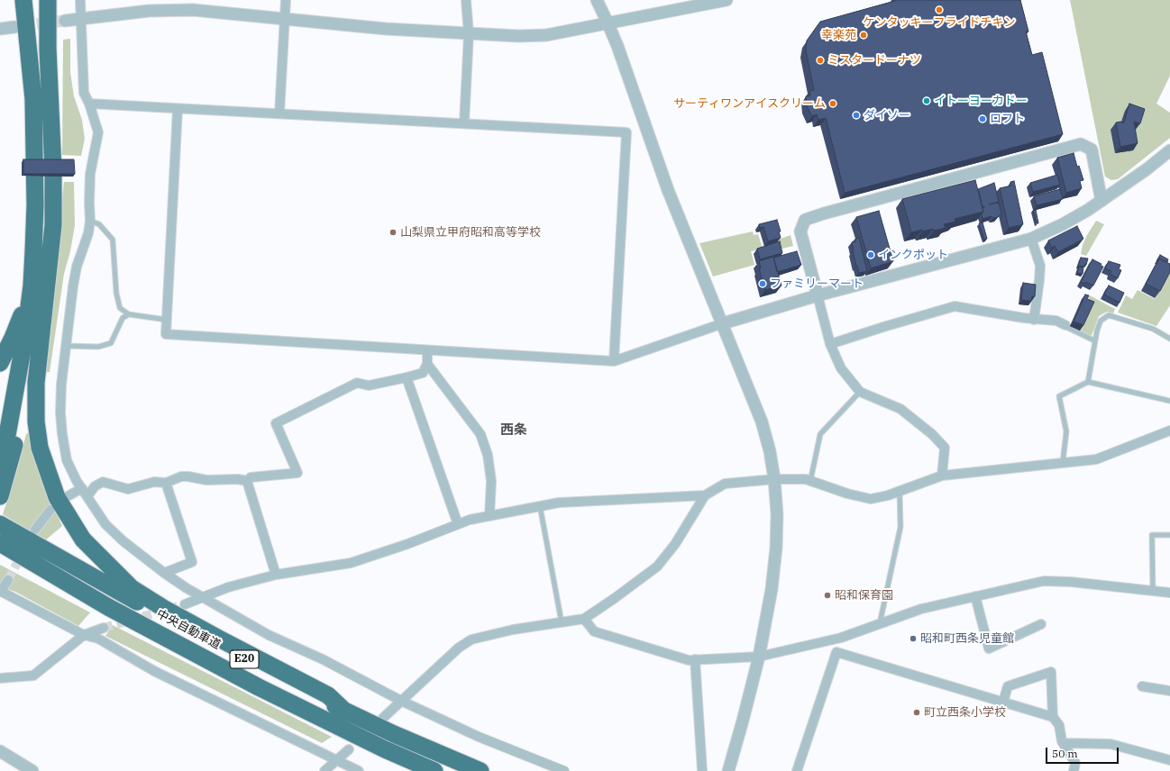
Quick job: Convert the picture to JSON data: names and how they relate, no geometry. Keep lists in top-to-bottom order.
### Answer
{
  "streets": {
    "highway": ["中央自動車道", "E20"]
  },
  "districts": ["西条"],
  "places": [
    "ケンタッキーフライドチキン",
    "幸楽苑",
    "ミスタードーナツ",
    "イトーヨーカドー",
    "サーティワンアイスクリーム",
    "ダイソー",
    "ロフト",
    "山梨県立甲府昭和高等学校",
    "インクポット",
    "ファミリーマート",
    "昭和保育園",
    "昭和町西条児童館",
    "町立西条小学校"
  ],
  "scale_bar": "50 m"
}
